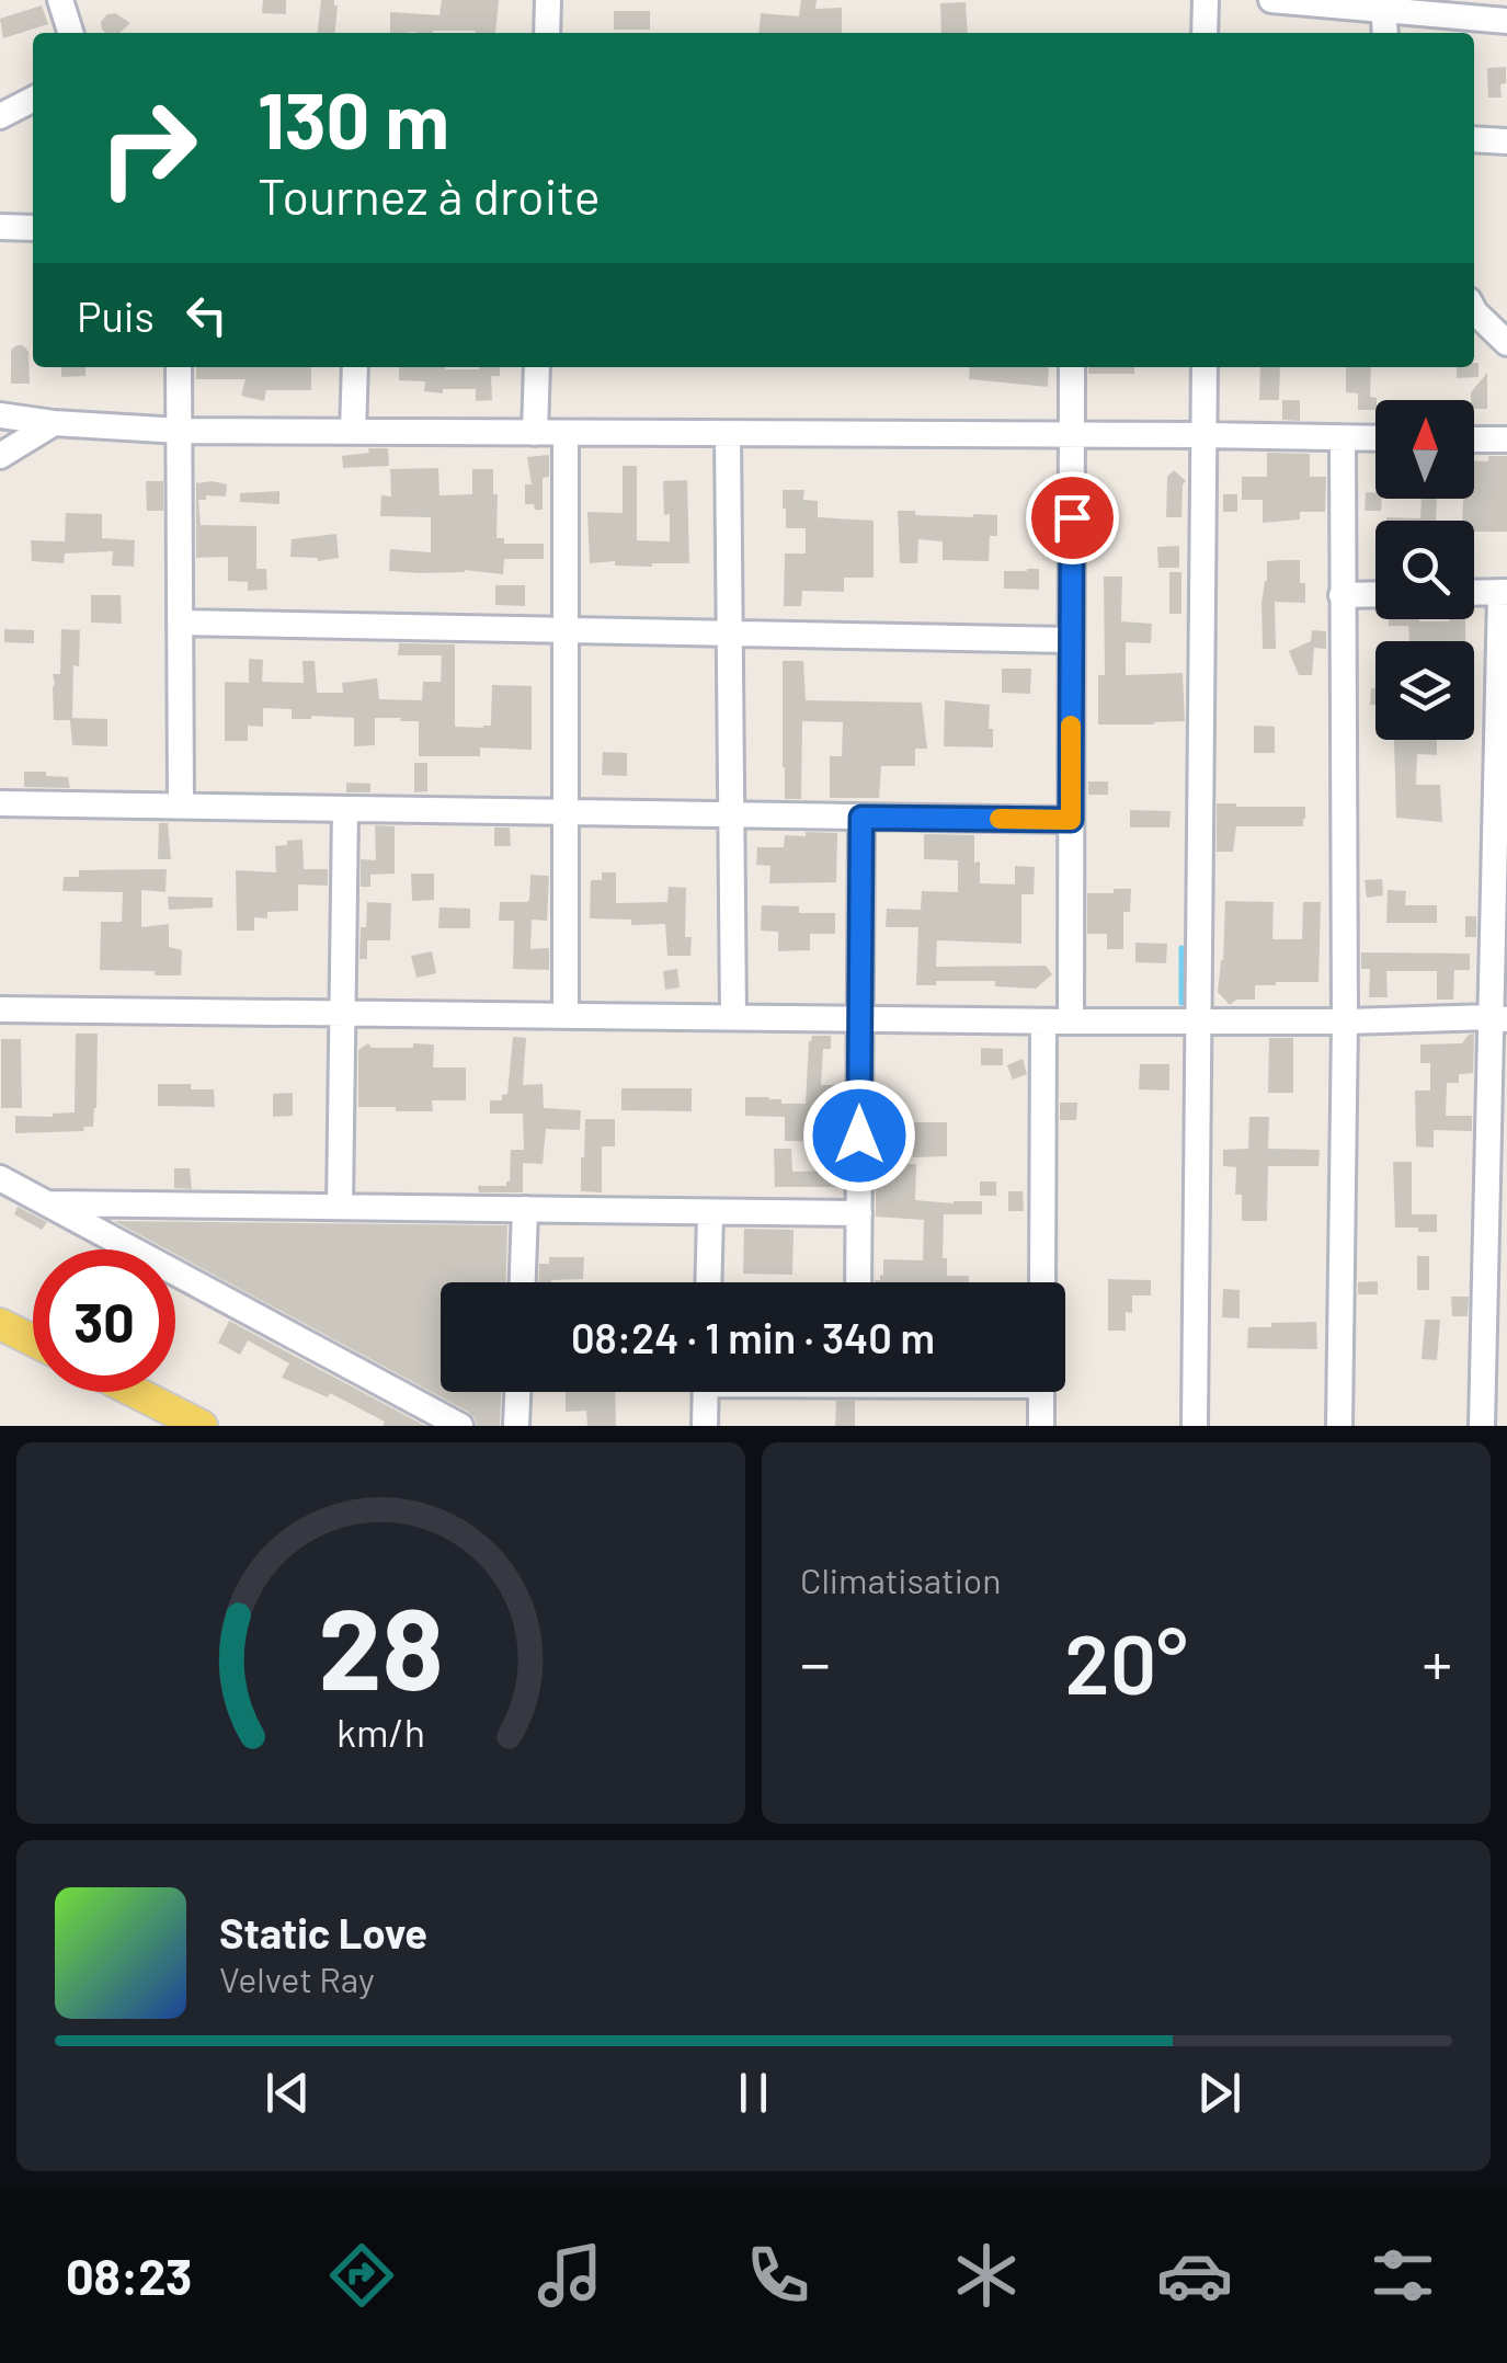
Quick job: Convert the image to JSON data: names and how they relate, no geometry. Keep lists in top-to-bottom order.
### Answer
{
  "north": "top",
  "page": {
    "turn": ["130 m", "Tournez à droite"],
    "then": "Puis",
    "limit": "30",
    "trip": "08:24 · 1 min · 340 m",
    "tile": "Climatisation",
    "heat": ["−", "20°", "+"],
    "song": ["Static Love", "Velvet Ray"],
    "tabs": "08:23",
    "gauge": ["28", "km/h"]
  }
}
